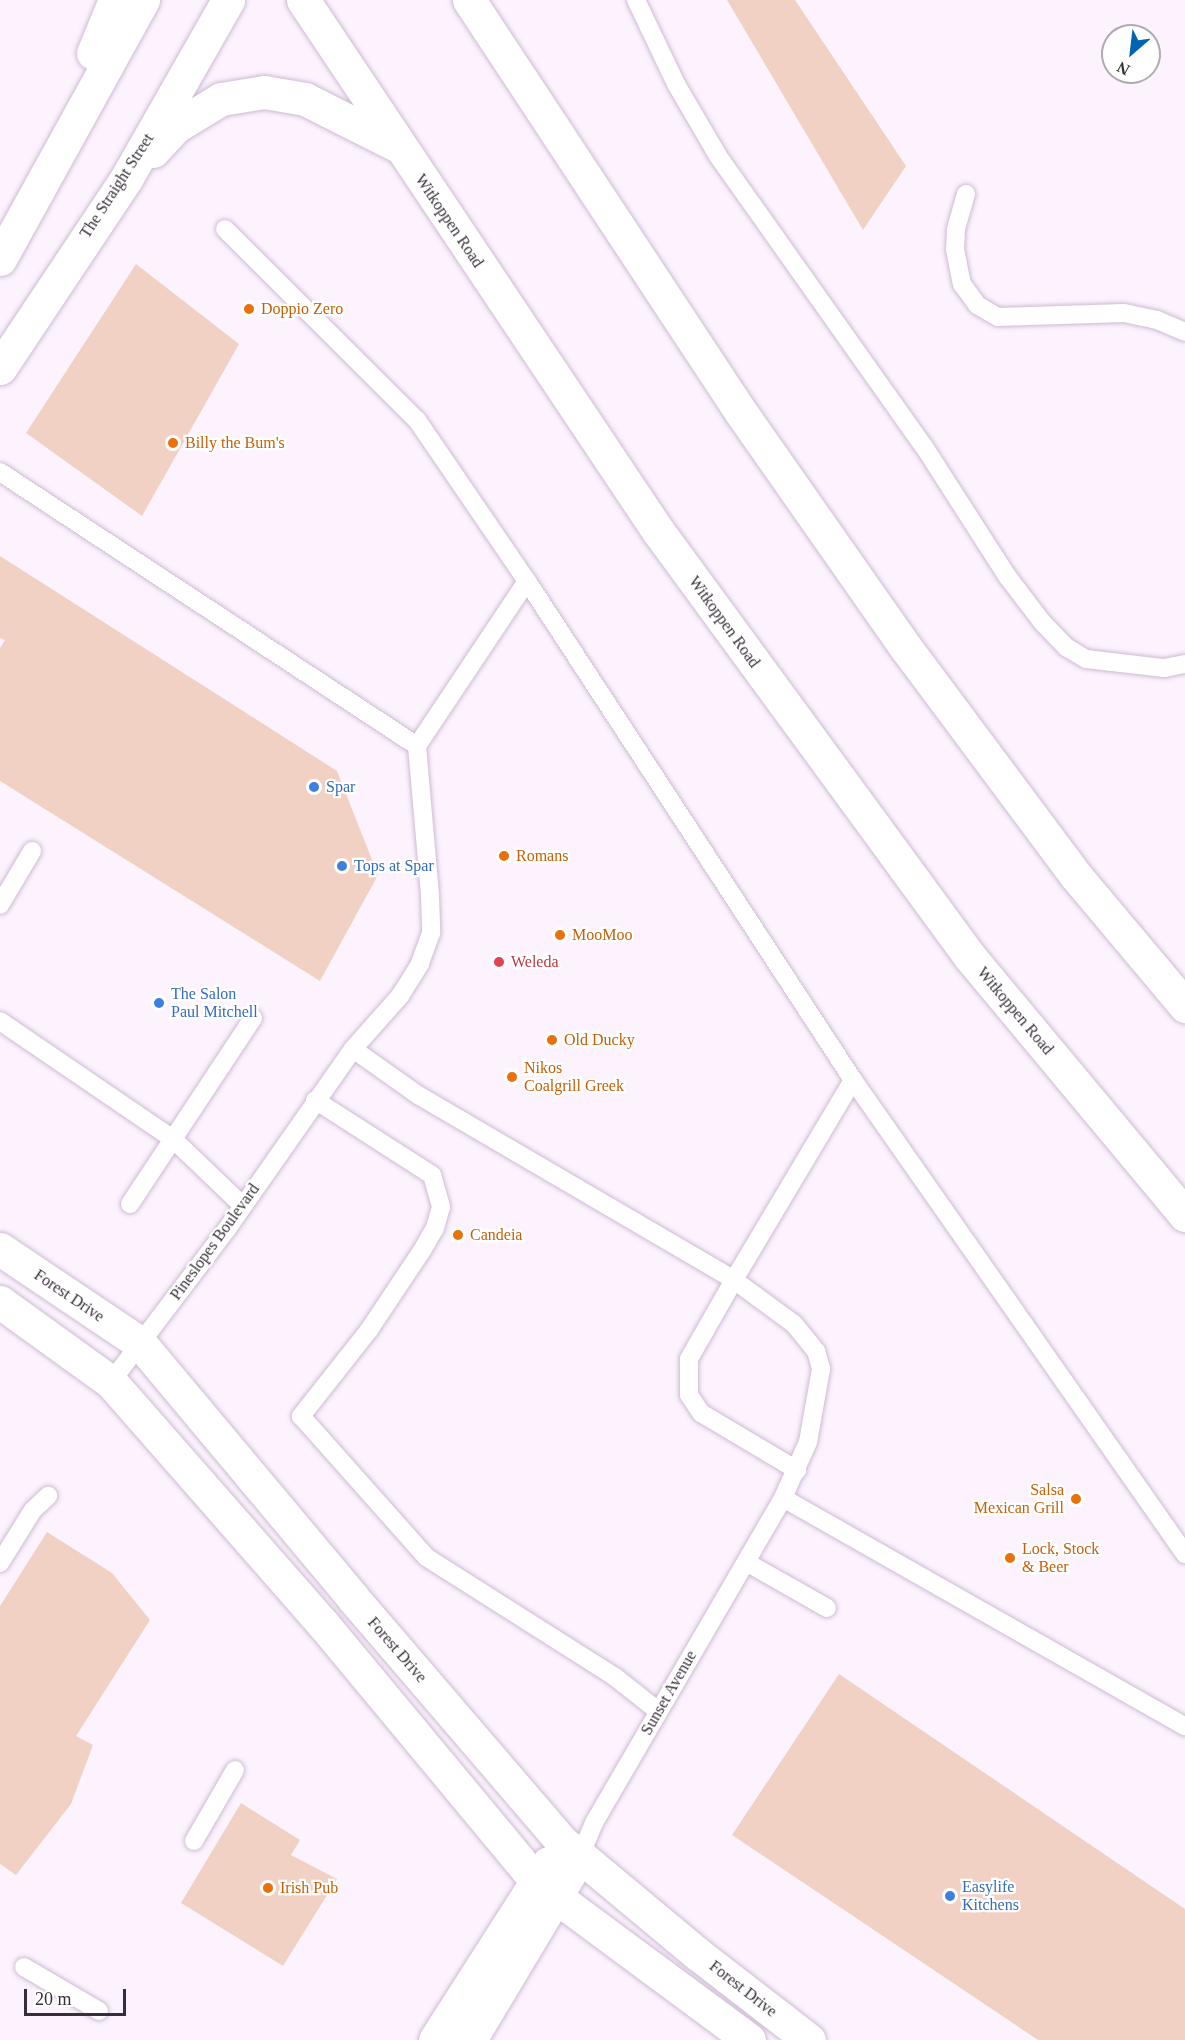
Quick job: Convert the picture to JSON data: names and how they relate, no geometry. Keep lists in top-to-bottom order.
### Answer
{
  "streets": {
    "main road": [
      "The Straight Street",
      "Witkoppen Road",
      "Forest Drive",
      "Sunset Avenue"
    ],
    "lane": ["Pineslopes Boulevard"]
  },
  "crossings": [
    ["Pineslopes Boulevard", "Forest Drive"],
    ["Pineslopes Boulevard", "Sunset Avenue"],
    ["Forest Drive", "Sunset Avenue"]
  ],
  "places": [
    "Doppio Zero",
    "Billy the Bum's",
    "Spar",
    "Romans",
    "Tops at Spar",
    "MooMoo",
    "Weleda",
    "The Salon Paul Mitchell",
    "Old Ducky",
    "Nikos Coalgrill Greek",
    "Candeia",
    "Salsa Mexican Grill",
    "Lock, Stock & Beer",
    "Irish Pub",
    "Easylife Kitchens"
  ],
  "scale_bar": "20 m",
  "north": "bottom left"
}
